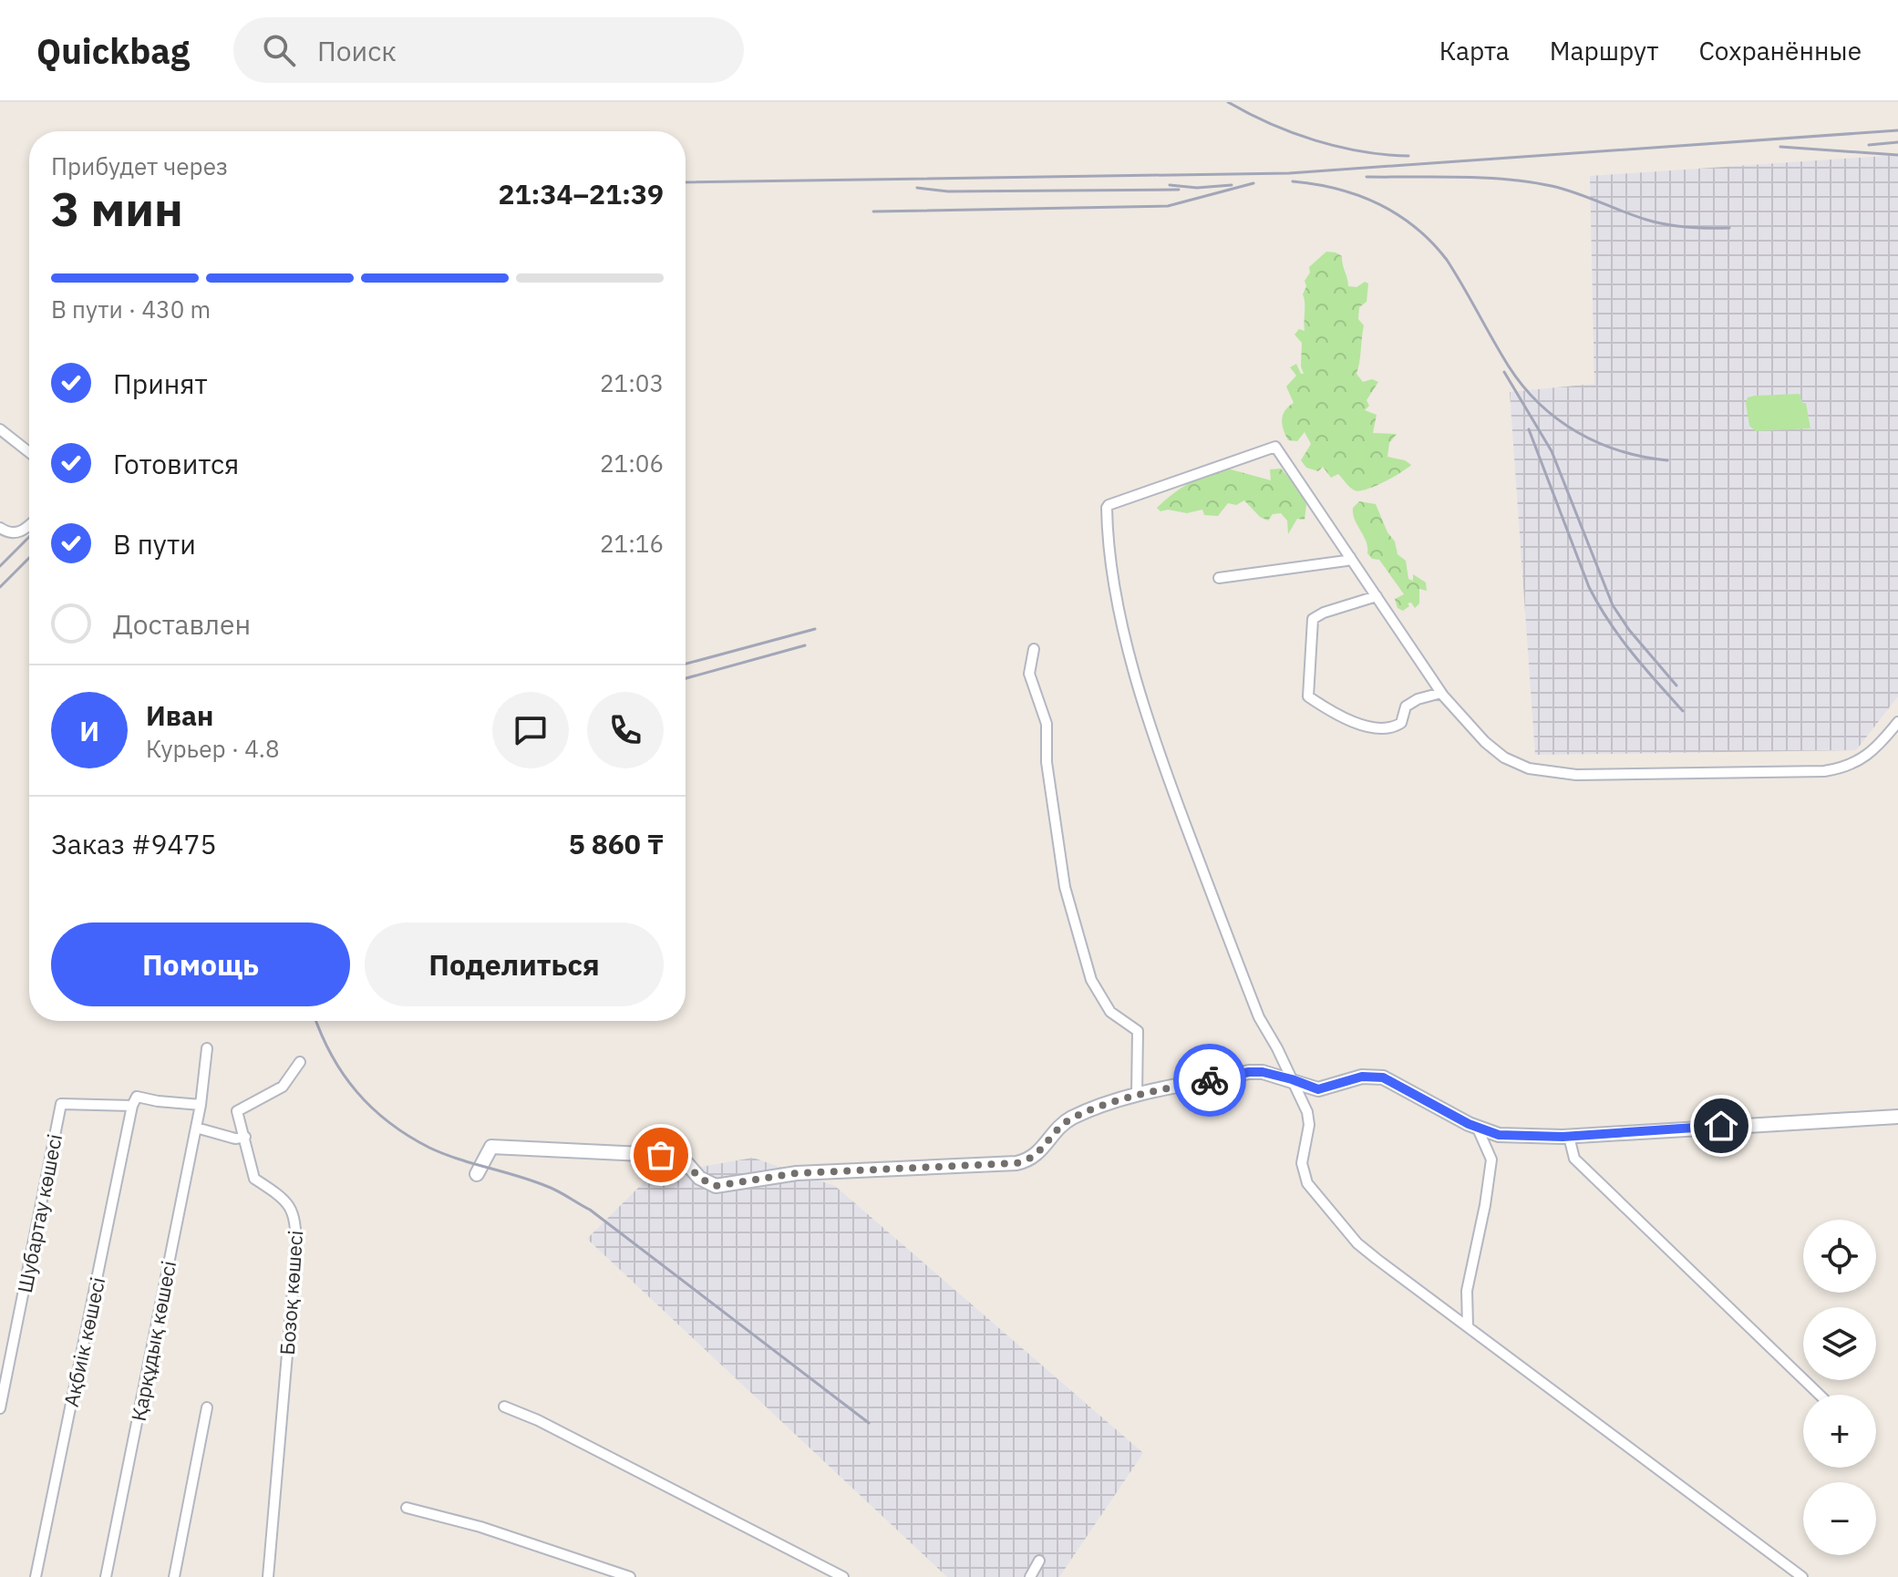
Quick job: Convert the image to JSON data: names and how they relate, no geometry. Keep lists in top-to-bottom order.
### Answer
{
  "streets": {
    "street": [
      "Шубартау көшесі",
      "Бозоқ көшесі",
      "Қарқұдық көшесі",
      "Ақбиік көшесі"
    ]
  },
  "crossings": [
    ["Шубартау көшесі", "Ақбиік көшесі"]
  ],
  "page": {
    "header": "Quickbag",
    "search": "Поиск",
    "nav": ["Карта", "Маршрут", "Сохранённые"],
    "heading": ["3 мин", "Прибудет через", "21:34–21:39"],
    "panel": [
      "Иван",
      "Курьер · 4.8",
      "Заказ #9475",
      "5 860 ₸"
    ],
    "bar": "В пути · 430 m",
    "list": [
      ["Принят", "21:03"],
      ["Готовится", "21:06"],
      ["В пути", "21:16"],
      "Доставлен"
    ],
    "round": "И",
    "buttons": ["Помощь", "Поделиться"],
    "map_buttons": ["+", "−"]
  }
}
